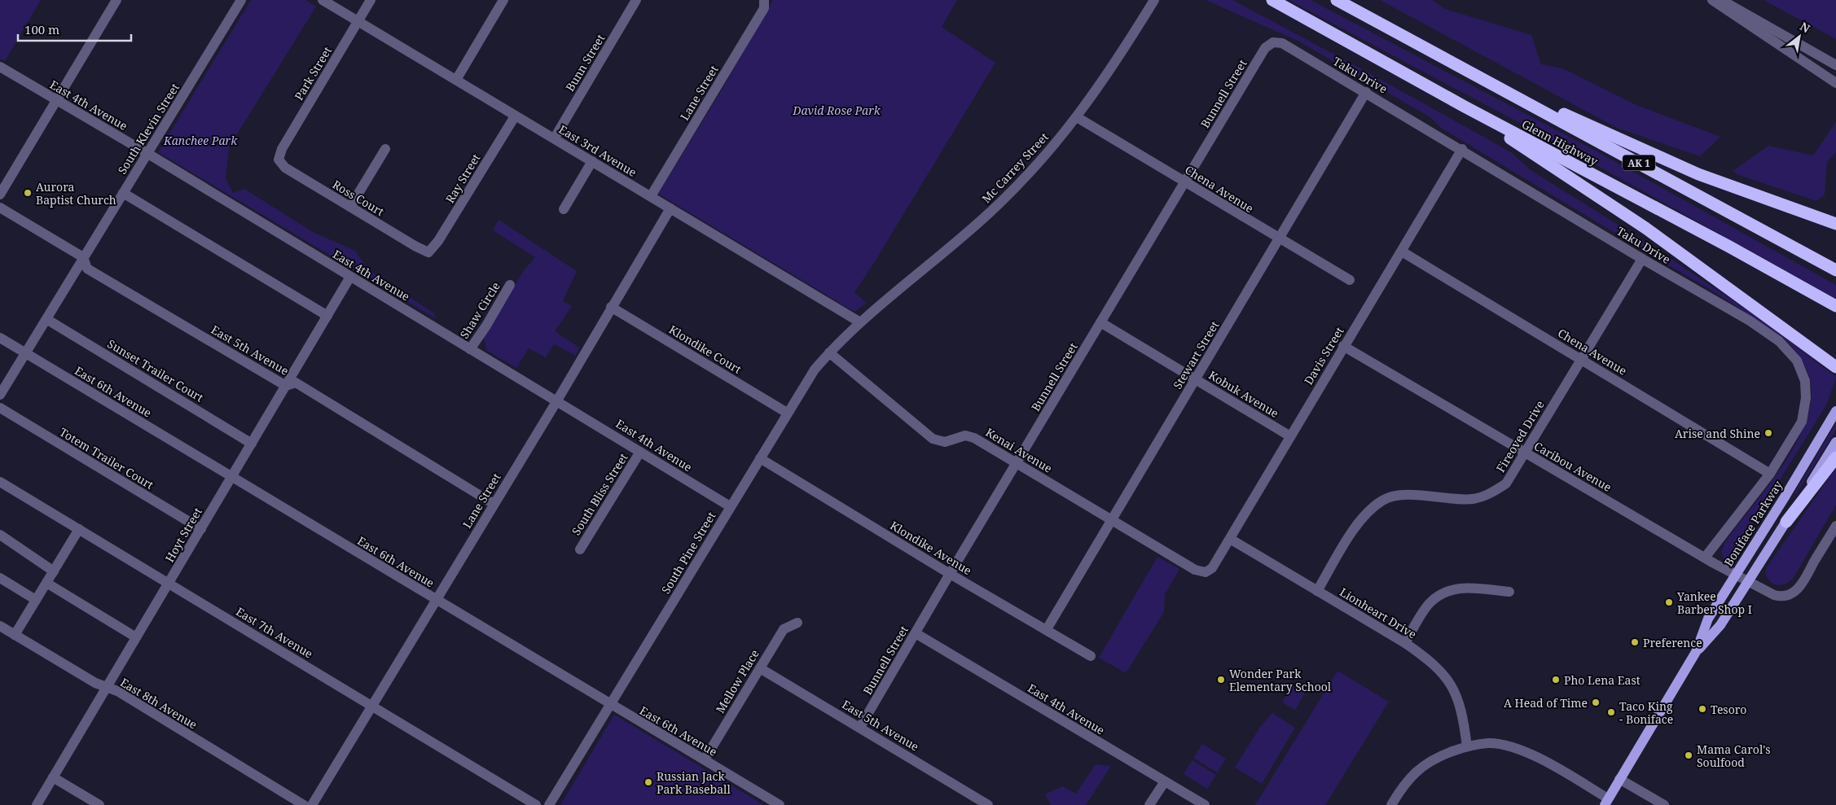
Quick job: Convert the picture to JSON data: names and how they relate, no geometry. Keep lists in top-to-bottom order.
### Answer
{
  "streets": {
    "highway": ["Glenn Highway", "AK 1"],
    "main road": ["Boniface Parkway"],
    "street": [
      "Bunn Street",
      "Park Street",
      "Taku Drive",
      "Lane Street",
      "Bunnell Street",
      "East 4th Avenue",
      "South Klevin Street",
      "East 3rd Avenue",
      "Mc Carrey Street",
      "Ray Street",
      "Chena Avenue",
      "Ross Court",
      "Shaw Circle",
      "Klondike Court",
      "East 5th Avenue",
      "Stewart Street",
      "Davis Street",
      "Sunset Trailer Court",
      "East 6th Avenue",
      "Kobuk Avenue",
      "Fireoved Drive",
      "Kenai Avenue",
      "Totem Trailer Court",
      "Caribou Avenue",
      "South Bliss Street",
      "Hoyt Street",
      "Klondike Avenue",
      "South Pine Street",
      "Lionheart Drive",
      "East 7th Avenue",
      "Mellow Place",
      "East 8th Avenue"
    ]
  },
  "crossings": [
    ["Bunn Street", "East 3rd Avenue"],
    ["Park Street", "East 3rd Avenue"],
    ["Park Street", "Ross Court"],
    ["Taku Drive", "Bunnell Street"],
    ["Taku Drive", "Chena Avenue"],
    ["Taku Drive", "Stewart Street"],
    ["Taku Drive", "Davis Street"],
    ["Taku Drive", "Fireoved Drive"],
    ["Taku Drive", "Caribou Avenue"],
    ["Lane Street", "East 4th Avenue"],
    ["Lane Street", "East 3rd Avenue"],
    ["Lane Street", "Klondike Court"],
    ["Lane Street", "East 5th Avenue"],
    ["Lane Street", "East 6th Avenue"],
    ["Lane Street", "East 7th Avenue"],
    ["Bunnell Street", "East 4th Avenue"],
    ["Bunnell Street", "Chena Avenue"],
    ["Bunnell Street", "East 5th Avenue"],
    ["Bunnell Street", "Kobuk Avenue"],
    ["Bunnell Street", "Kenai Avenue"],
    ["Bunnell Street", "Klondike Avenue"],
    ["East 4th Avenue", "South Klevin Street"],
    ["East 4th Avenue", "Shaw Circle"],
    ["East 4th Avenue", "South Bliss Street"],
    ["East 4th Avenue", "Hoyt Street"],
    ["East 4th Avenue", "South Pine Street"],
    ["South Klevin Street", "East 5th Avenue"],
    ["South Klevin Street", "Sunset Trailer Court"],
    ["South Klevin Street", "East 6th Avenue"],
    ["East 3rd Avenue", "Mc Carrey Street"],
    ["East 3rd Avenue", "Ray Street"],
    ["East 3rd Avenue", "South Pine Street"],
    ["Mc Carrey Street", "Chena Avenue"],
    ["Mc Carrey Street", "South Pine Street"],
    ["Ray Street", "Ross Court"],
    ["Chena Avenue", "Stewart Street"],
    ["Chena Avenue", "Davis Street"],
    ["Chena Avenue", "Fireoved Drive"],
    ["Klondike Court", "South Pine Street"],
    ["East 5th Avenue", "Hoyt Street"],
    ["East 5th Avenue", "Mellow Place"],
    ["Stewart Street", "Kobuk Avenue"],
    ["Stewart Street", "Kenai Avenue"],
    ["Stewart Street", "Klondike Avenue"],
    ["Davis Street", "Kobuk Avenue"],
    ["Davis Street", "Kenai Avenue"],
    ["Davis Street", "Caribou Avenue"],
    ["Davis Street", "Lionheart Drive"],
    ["Sunset Trailer Court", "Hoyt Street"],
    ["East 6th Avenue", "Hoyt Street"],
    ["East 6th Avenue", "South Pine Street"],
    ["East 6th Avenue", "Mellow Place"],
    ["Fireoved Drive", "Caribou Avenue"],
    ["Fireoved Drive", "Lionheart Drive"],
    ["Kenai Avenue", "South Pine Street"],
    ["Totem Trailer Court", "Hoyt Street"],
    ["Caribou Avenue", "Boniface Parkway"],
    ["Hoyt Street", "East 7th Avenue"],
    ["Hoyt Street", "East 8th Avenue"],
    ["Klondike Avenue", "South Pine Street"]
  ],
  "parks": ["David Rose Park", "Kanchee Park"],
  "places": [
    "Aurora Baptist Church",
    "Arise and Shine",
    "Yankee Barber Shop I",
    "Preference",
    "Wonder Park Elementary School",
    "Pho Lena East",
    "A Head of Time",
    "Tesoro",
    "Taco King - Boniface",
    "Mama Carol's Soulfood",
    "Russian Jack Park Baseball"
  ],
  "scale_bar": "100 m",
  "north": "top right"
}
